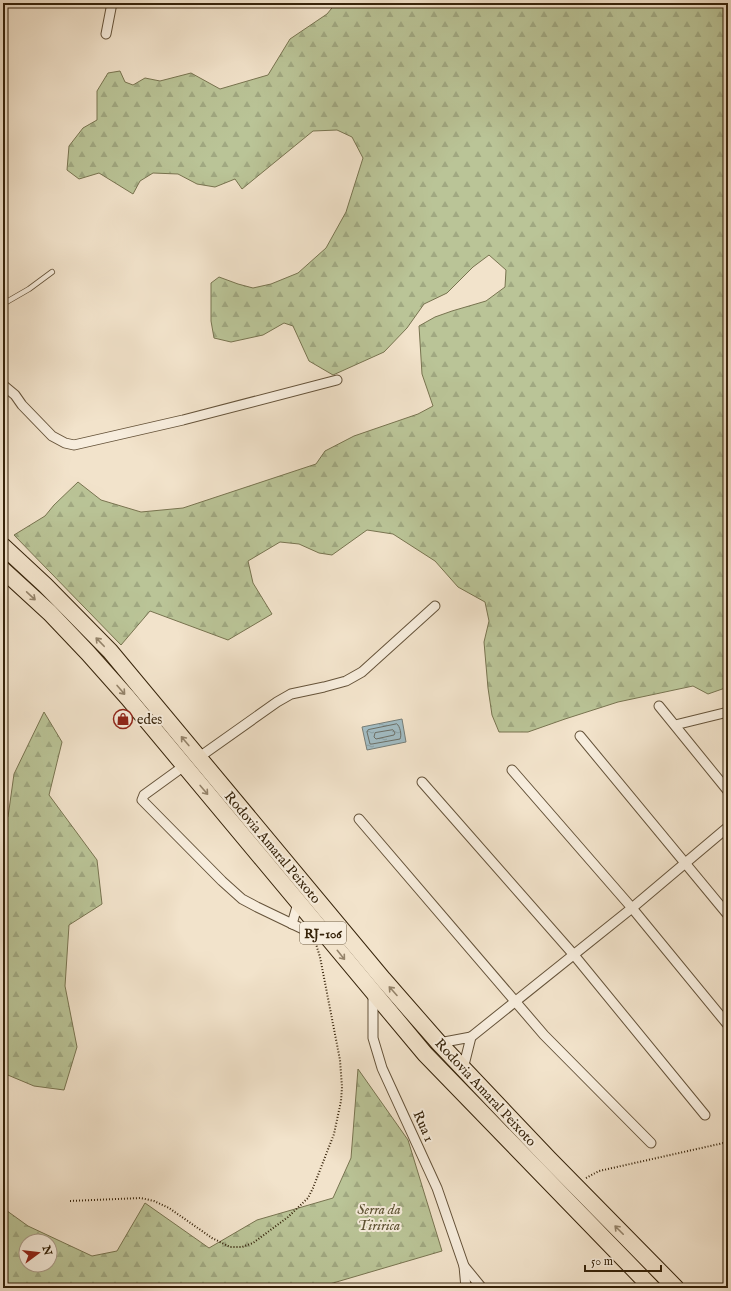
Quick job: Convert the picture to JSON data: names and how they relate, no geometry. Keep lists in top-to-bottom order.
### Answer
{
  "streets": {
    "highway": ["Rodovia Amaral Peixoto", "RJ-106"],
    "street": ["Rua 1"]
  },
  "crossings": [
    ["Rodovia Amaral Peixoto", "Rua 1"]
  ],
  "parks": ["Serra da Tiririca"],
  "places": {
    "shop": ["edes"]
  },
  "scale_bar": "50 m",
  "north": "right"
}
